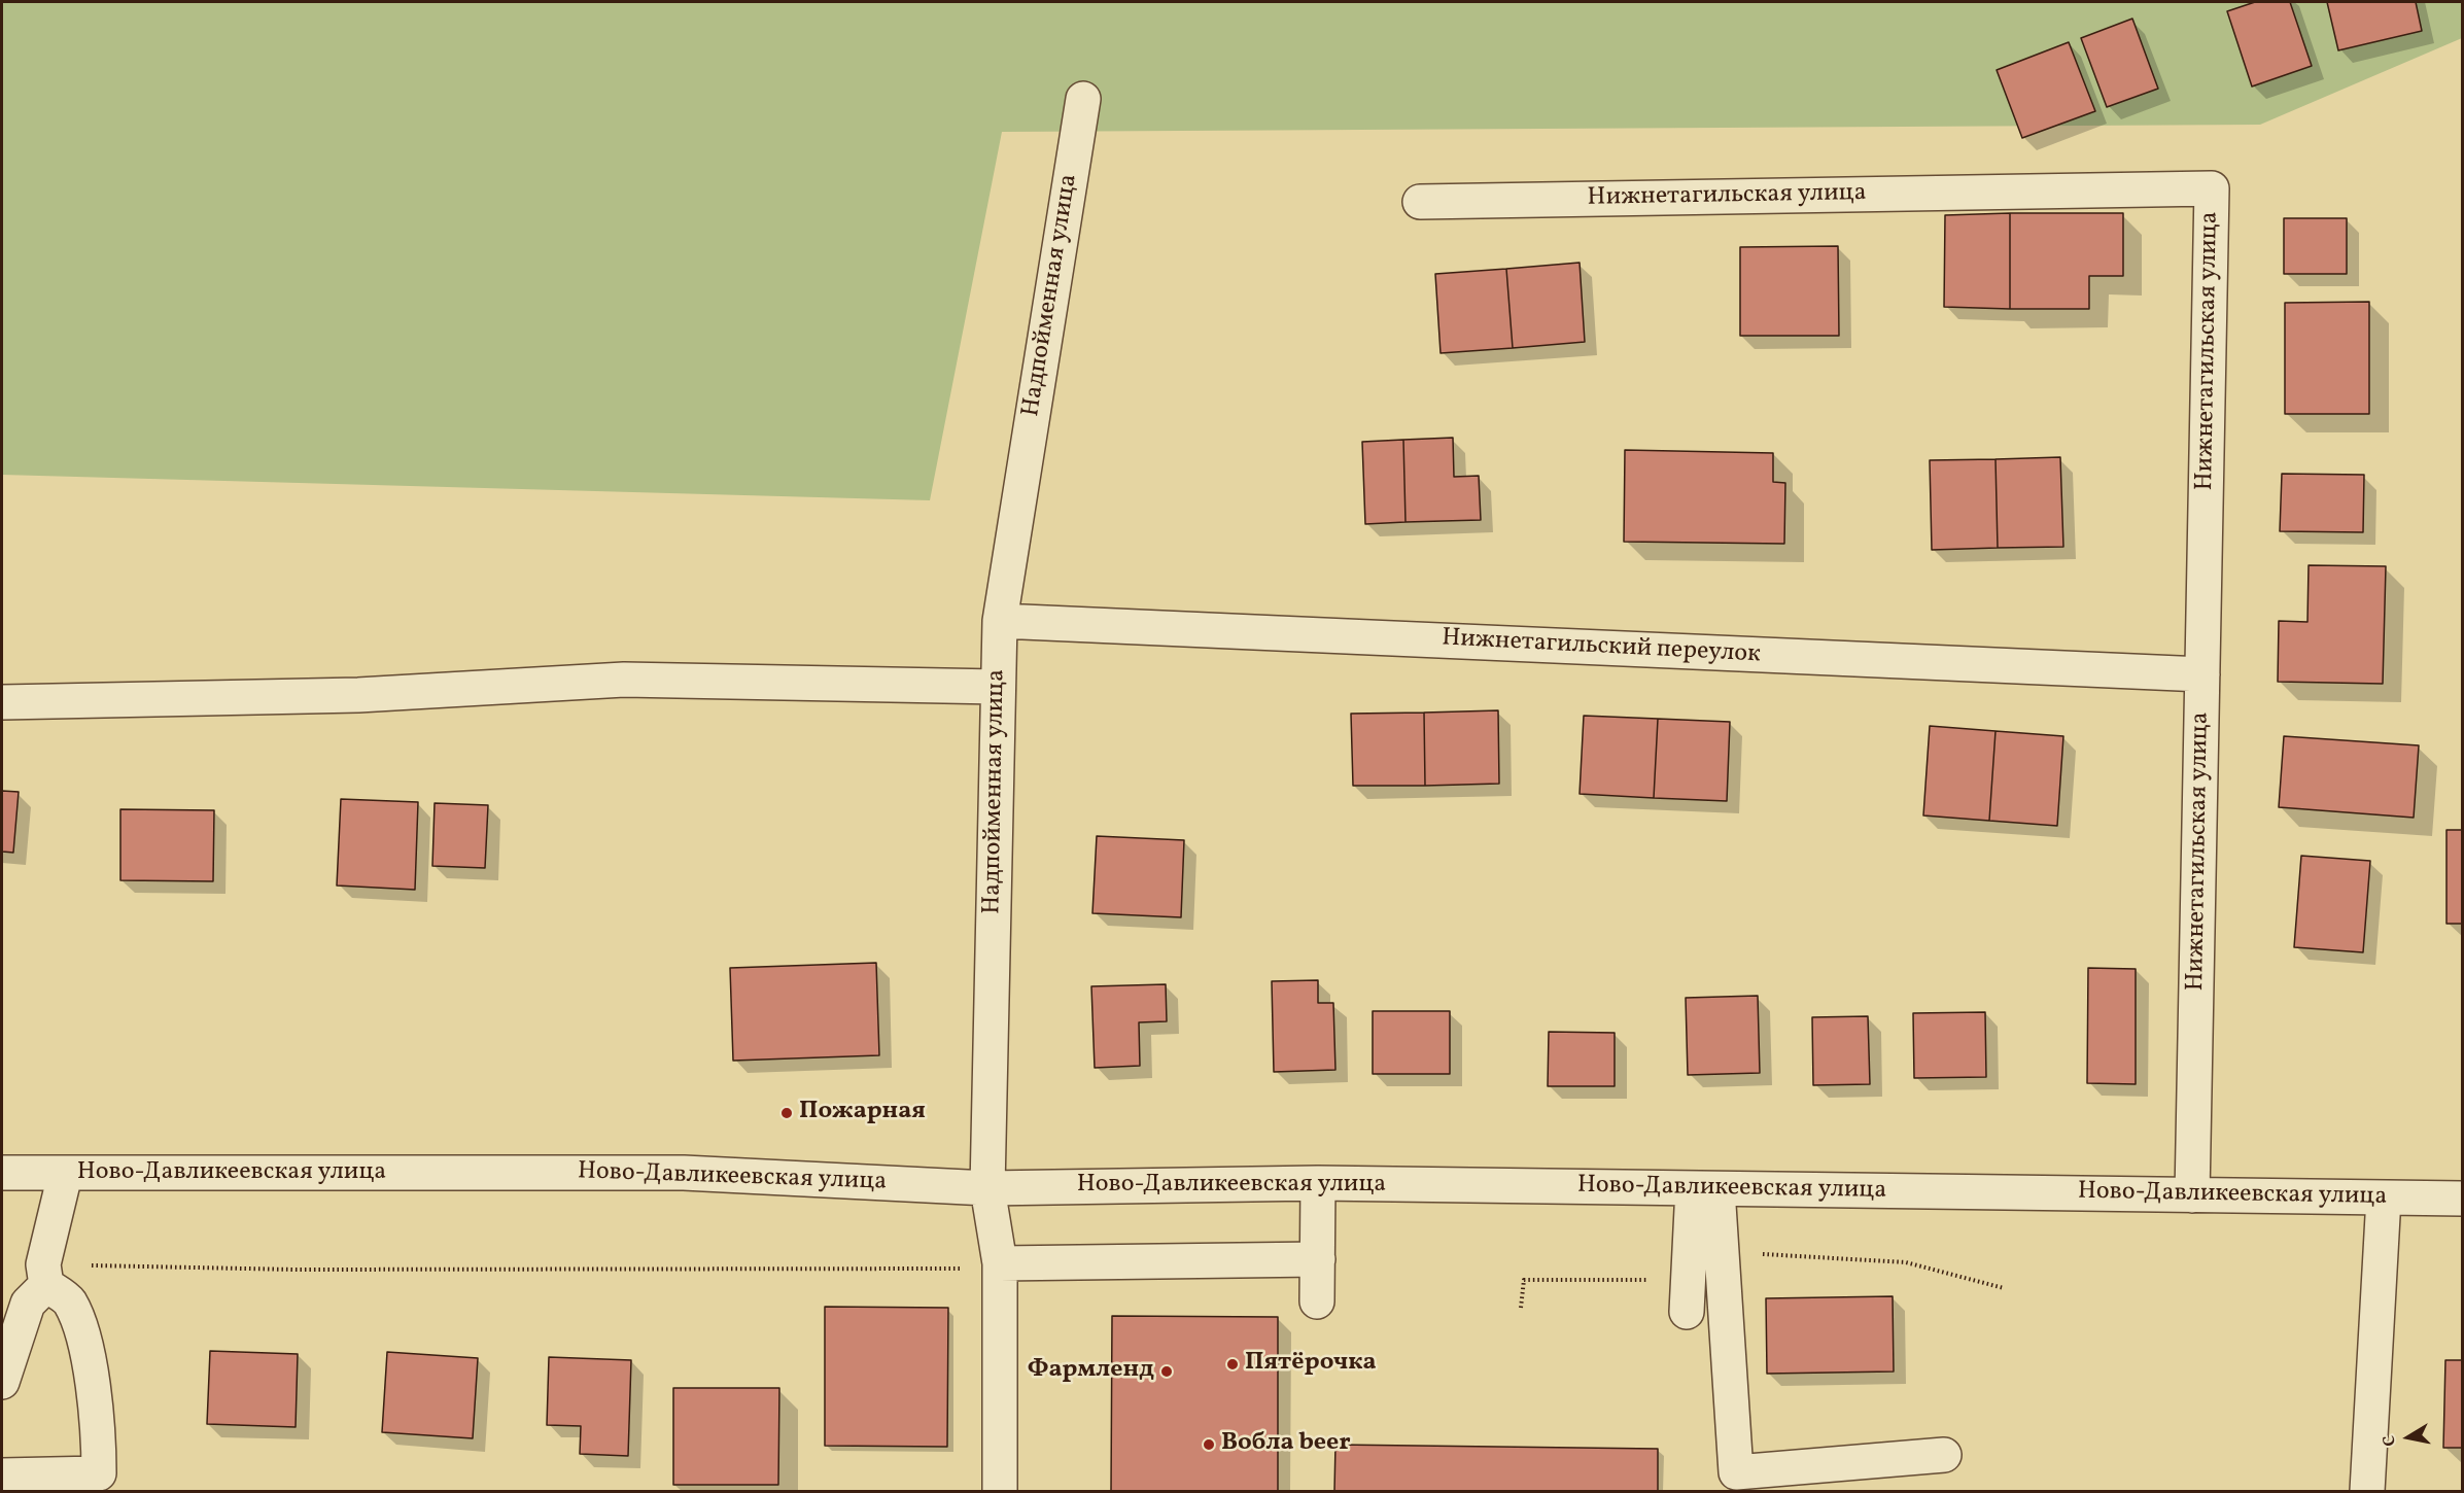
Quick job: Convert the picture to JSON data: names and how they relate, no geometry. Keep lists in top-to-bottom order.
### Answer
{
  "streets": {
    "street": [
      "Нижнетагильская улица",
      "Надпойменная улица",
      "Нижнетагильский переулок",
      "Ново-Давликеевская улица"
    ]
  },
  "crossings": [
    ["Нижнетагильская улица", "Нижнетагильский переулок"],
    ["Нижнетагильская улица", "Ново-Давликеевская улица"],
    ["Надпойменная улица", "Нижнетагильский переулок"],
    ["Надпойменная улица", "Ново-Давликеевская улица"]
  ],
  "places": [
    "Пожарная",
    "Пятёрочка",
    "Фармленд",
    "Вобла beer"
  ],
  "north": "left"
}
